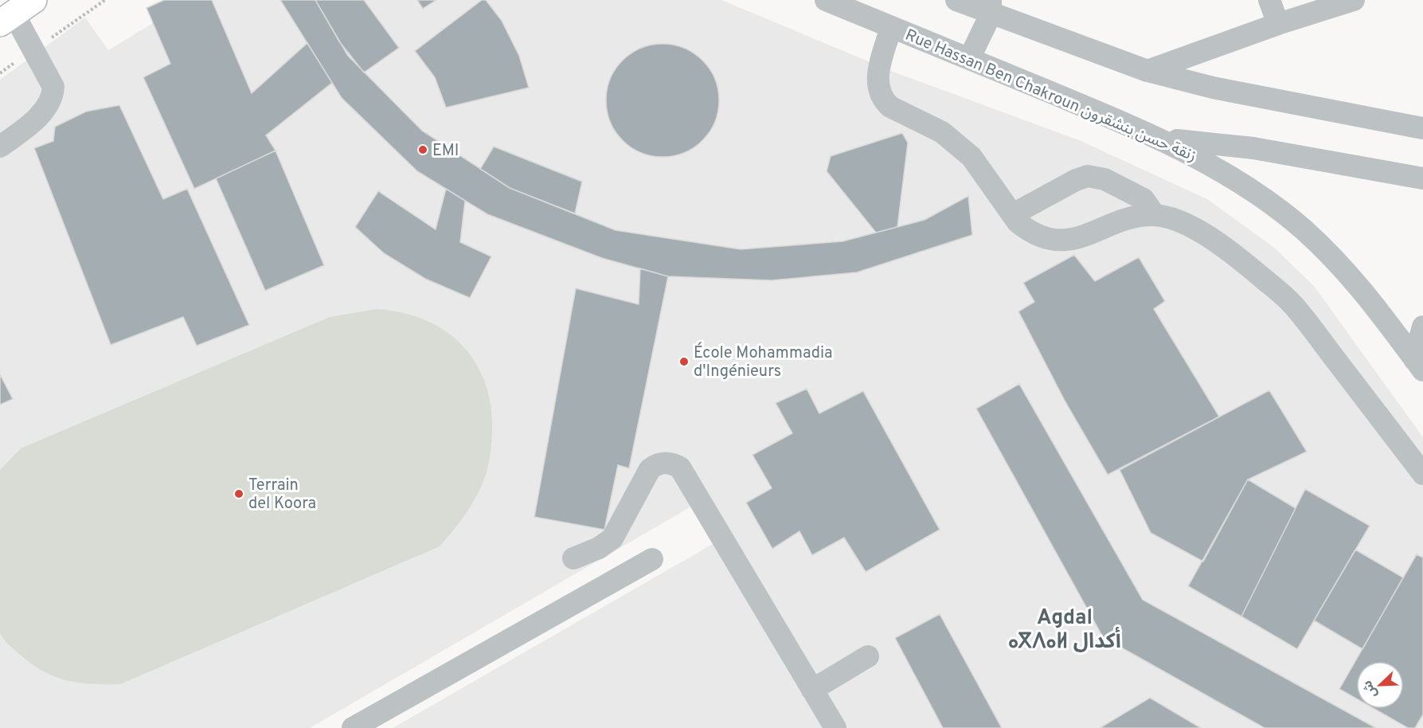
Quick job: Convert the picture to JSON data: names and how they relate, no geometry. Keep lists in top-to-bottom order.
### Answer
{
  "streets": {
    "street": ["Rue Hassan Ben Chakroun زنقة حسن بنشقرون"]
  },
  "districts": ["Agdal ⴰⴳⴷⴰⵍ أكدال"],
  "places": ["EMI", "École Mohammadia d'Ingénieurs", "Terrain del Koora"],
  "north": "bottom left"
}
